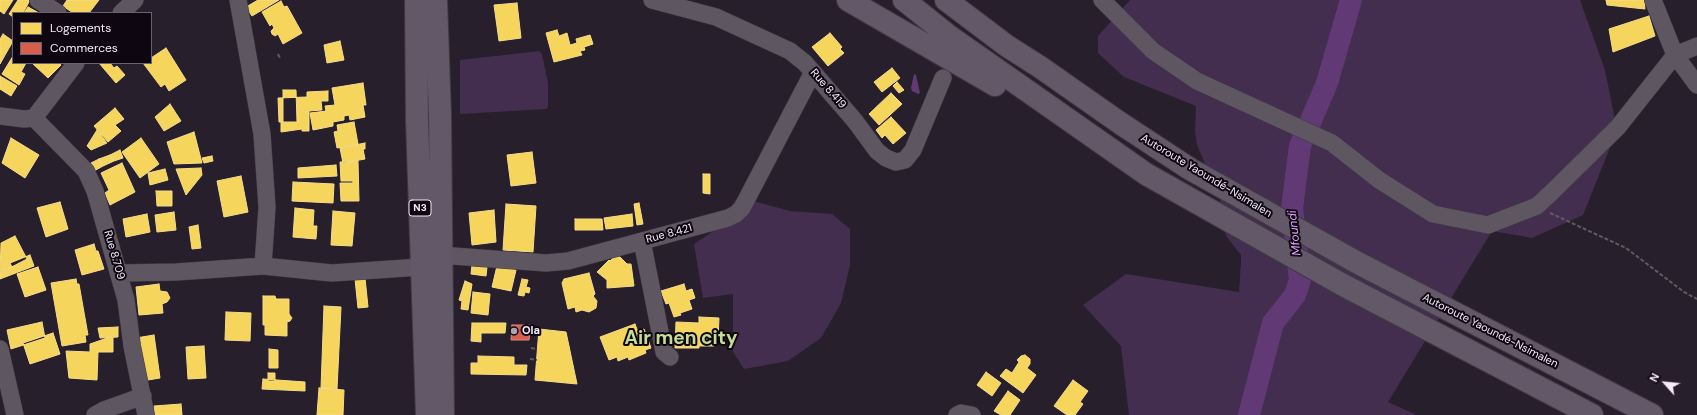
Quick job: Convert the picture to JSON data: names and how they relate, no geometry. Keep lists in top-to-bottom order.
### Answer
{
  "streets": {
    "highway": ["Autoroute Yaoundé-Nsimalen", "N3"],
    "street": ["Rue 8.419", "Rue 8.421", "Rue 8.709"]
  },
  "crossings": [
    ["Rue 8.419", "Rue 8.421"],
    ["N3", "Rue 8.421"]
  ],
  "districts": ["Air men city"],
  "water": ["Mfoundi"],
  "places": ["Ola"],
  "legend": ["Logements", "Commerces"],
  "north": "top left"
}
